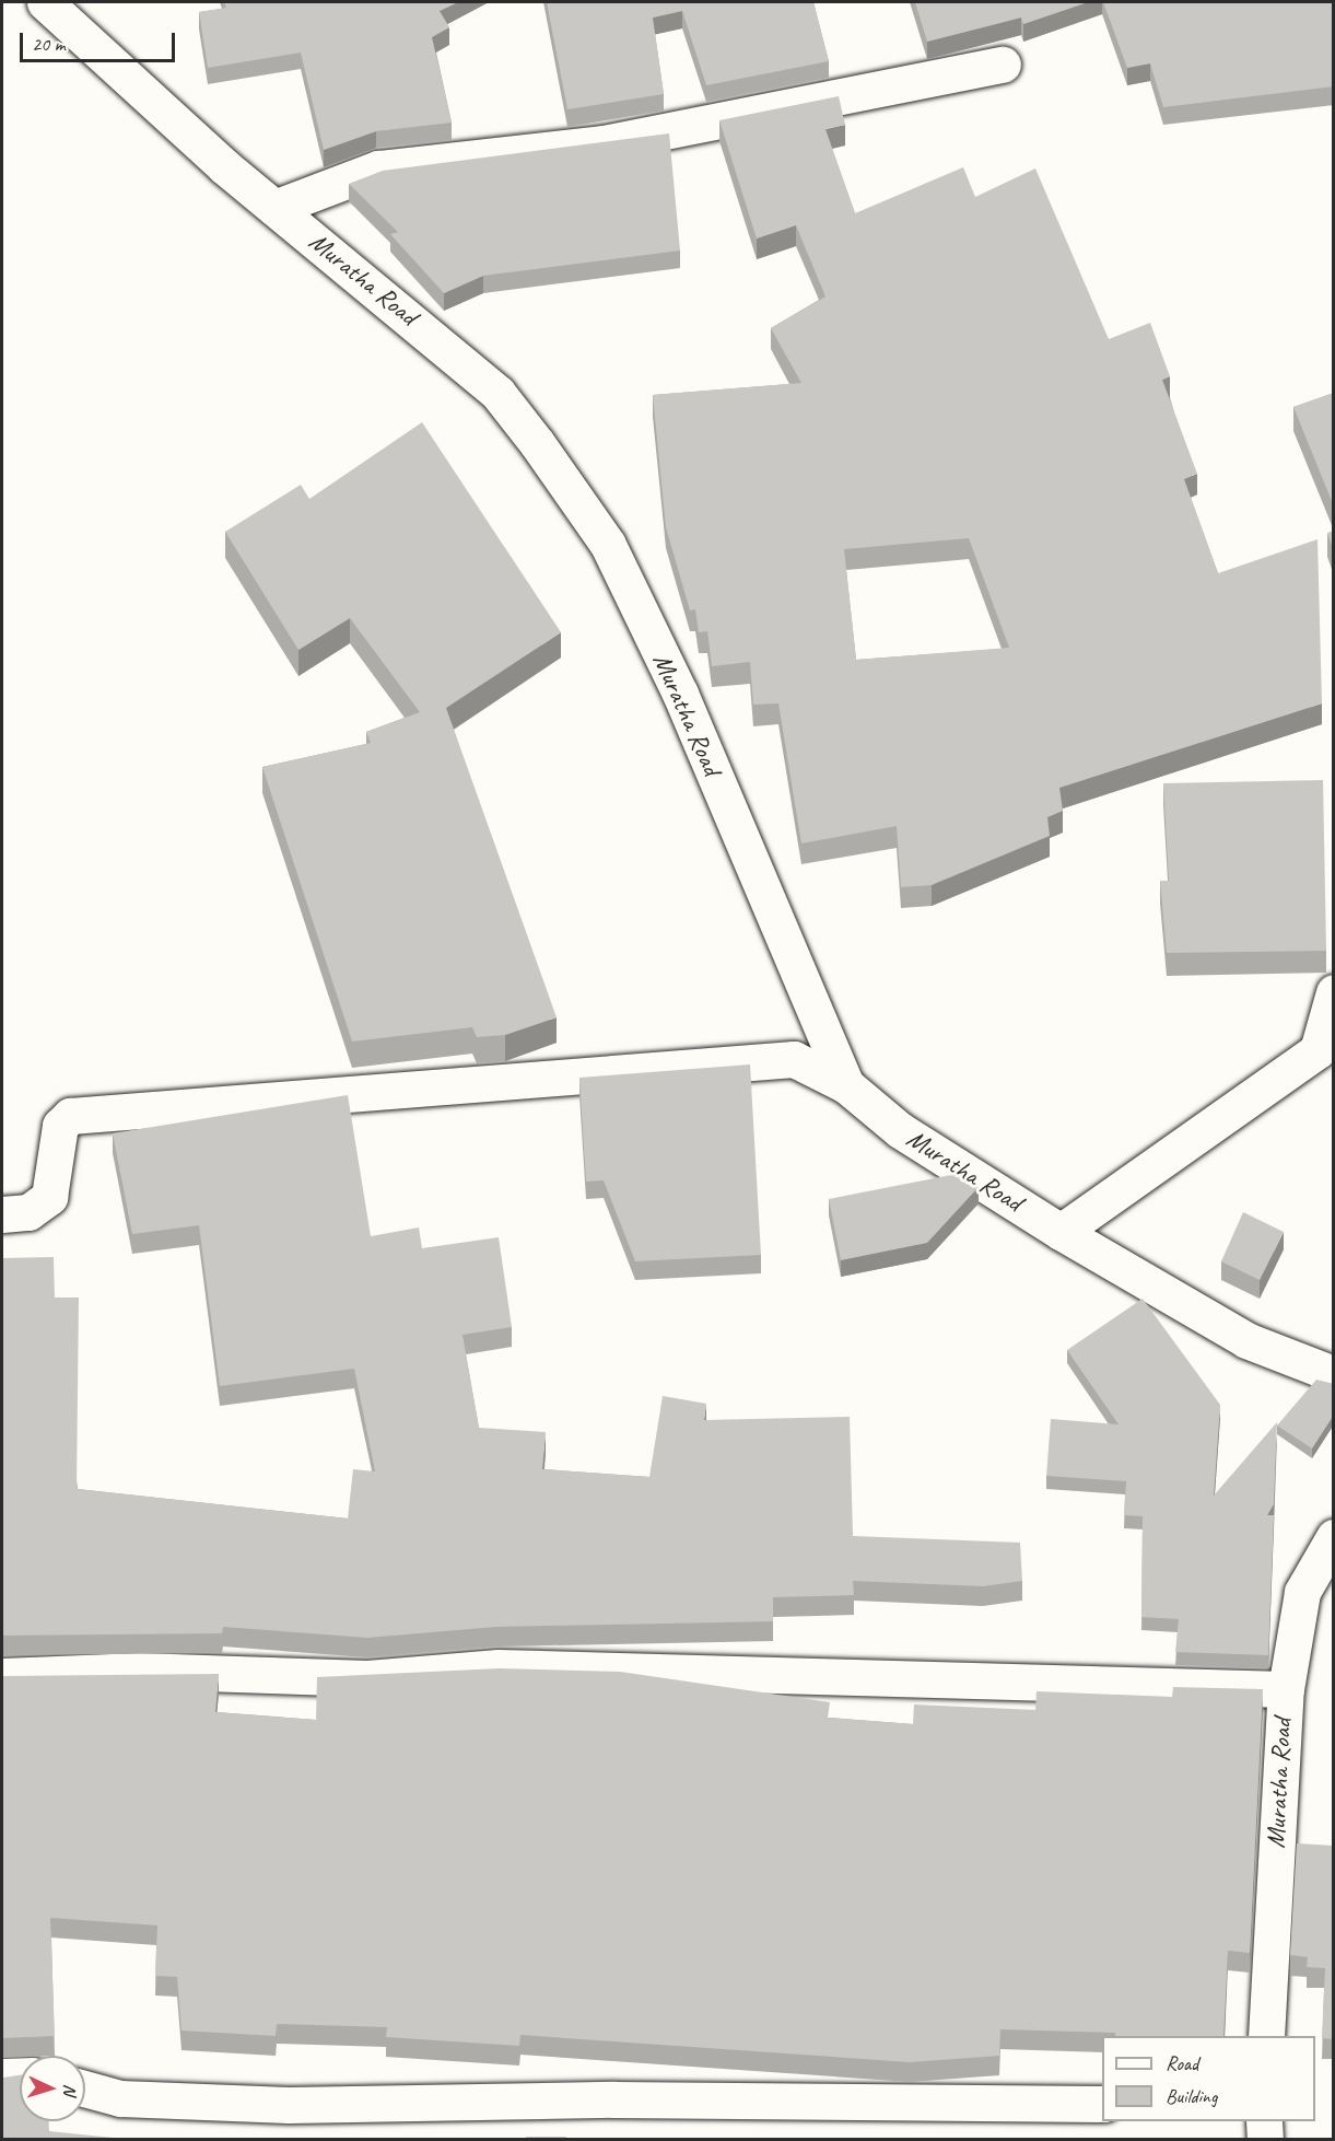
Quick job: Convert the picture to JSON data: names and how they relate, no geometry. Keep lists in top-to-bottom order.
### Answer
{
  "streets": {
    "street": ["Muratha Road"]
  },
  "legend": ["Road", "Building"],
  "scale_bar": "20 m",
  "north": "right"
}
